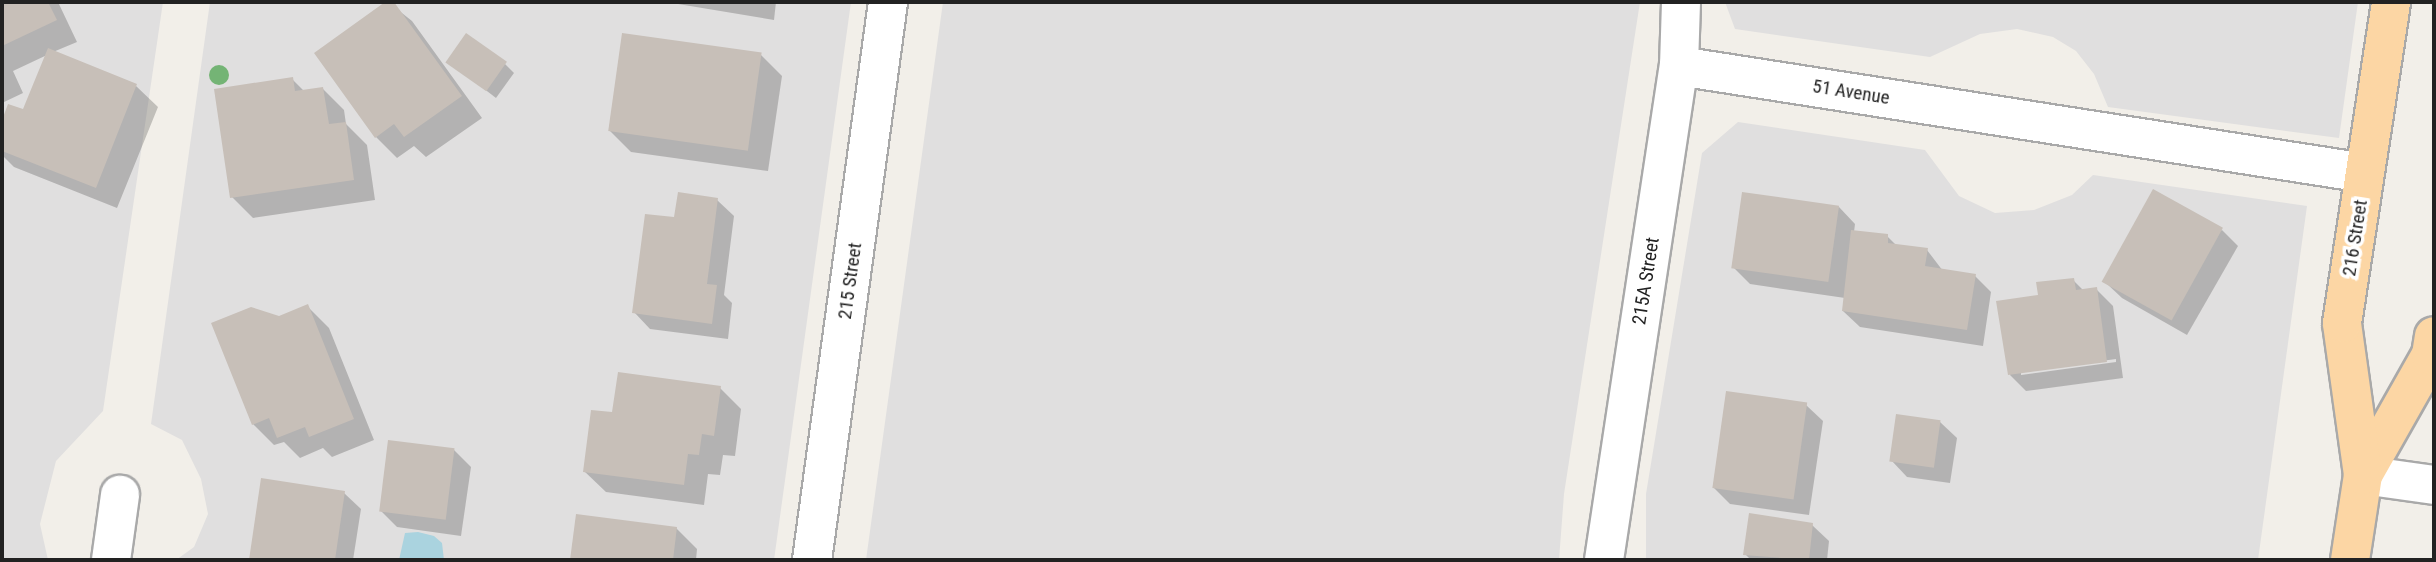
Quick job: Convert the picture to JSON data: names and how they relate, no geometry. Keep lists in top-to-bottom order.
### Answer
{
  "streets": {
    "main road": ["216 Street"],
    "street": ["51 Avenue", "215 Street", "215A Street"]
  },
  "crossings": [
    ["51 Avenue", "216 Street"],
    ["51 Avenue", "215A Street"]
  ]
}
